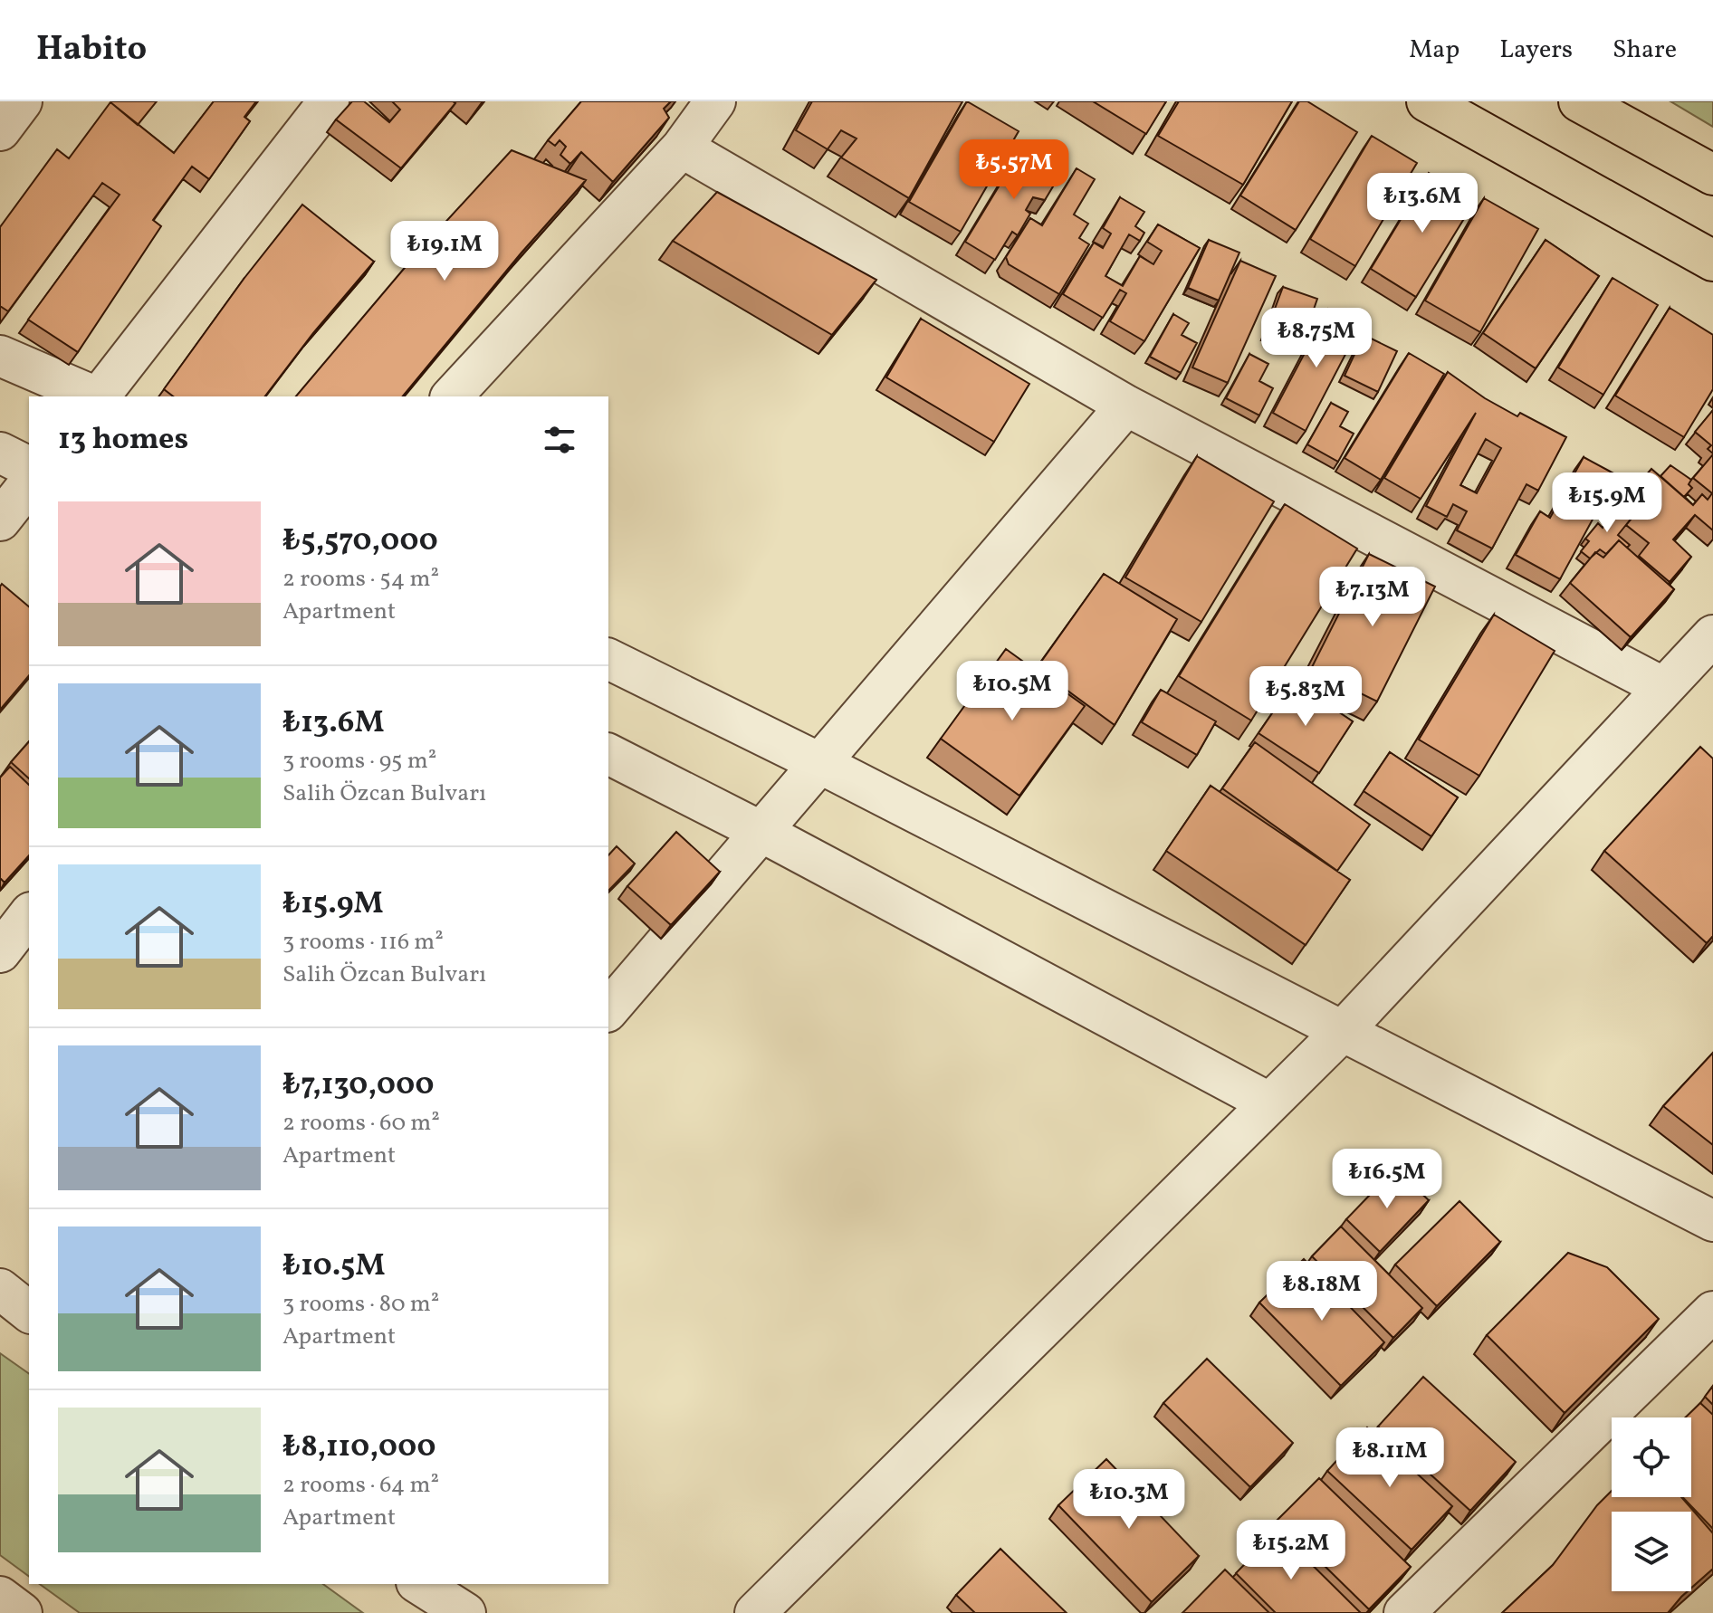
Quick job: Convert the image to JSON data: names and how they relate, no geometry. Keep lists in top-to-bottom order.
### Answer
{
  "page": {
    "header": "Habito",
    "nav": ["Map", "Layers", "Share"],
    "price": [
      "₺5.57M",
      "₺13.6M",
      "₺19.1M",
      "₺8.75M",
      "₺15.9M",
      "₺7.13M",
      "₺10.5M",
      "₺5.83M",
      "₺16.5M",
      "₺8.18M",
      "₺8.11M",
      "₺10.3M",
      "₺15.2M"
    ],
    "heading": "13 homes",
    "list": [
      {
        "name": "₺5,570,000",
        "note": "2 rooms · 54 m² · Apartment"
      },
      {
        "name": "₺13.6M",
        "note": "3 rooms · 95 m² · Salih Özcan Bulvarı"
      },
      {
        "name": "₺15.9M",
        "note": "3 rooms · 116 m² · Salih Özcan Bulvarı"
      },
      {
        "name": "₺7,130,000",
        "note": "2 rooms · 60 m² · Apartment"
      },
      {
        "name": "₺10.5M",
        "note": "3 rooms · 80 m² · Apartment"
      },
      {
        "name": "₺8,110,000",
        "note": "2 rooms · 64 m² · Apartment"
      }
    ]
  }
}
